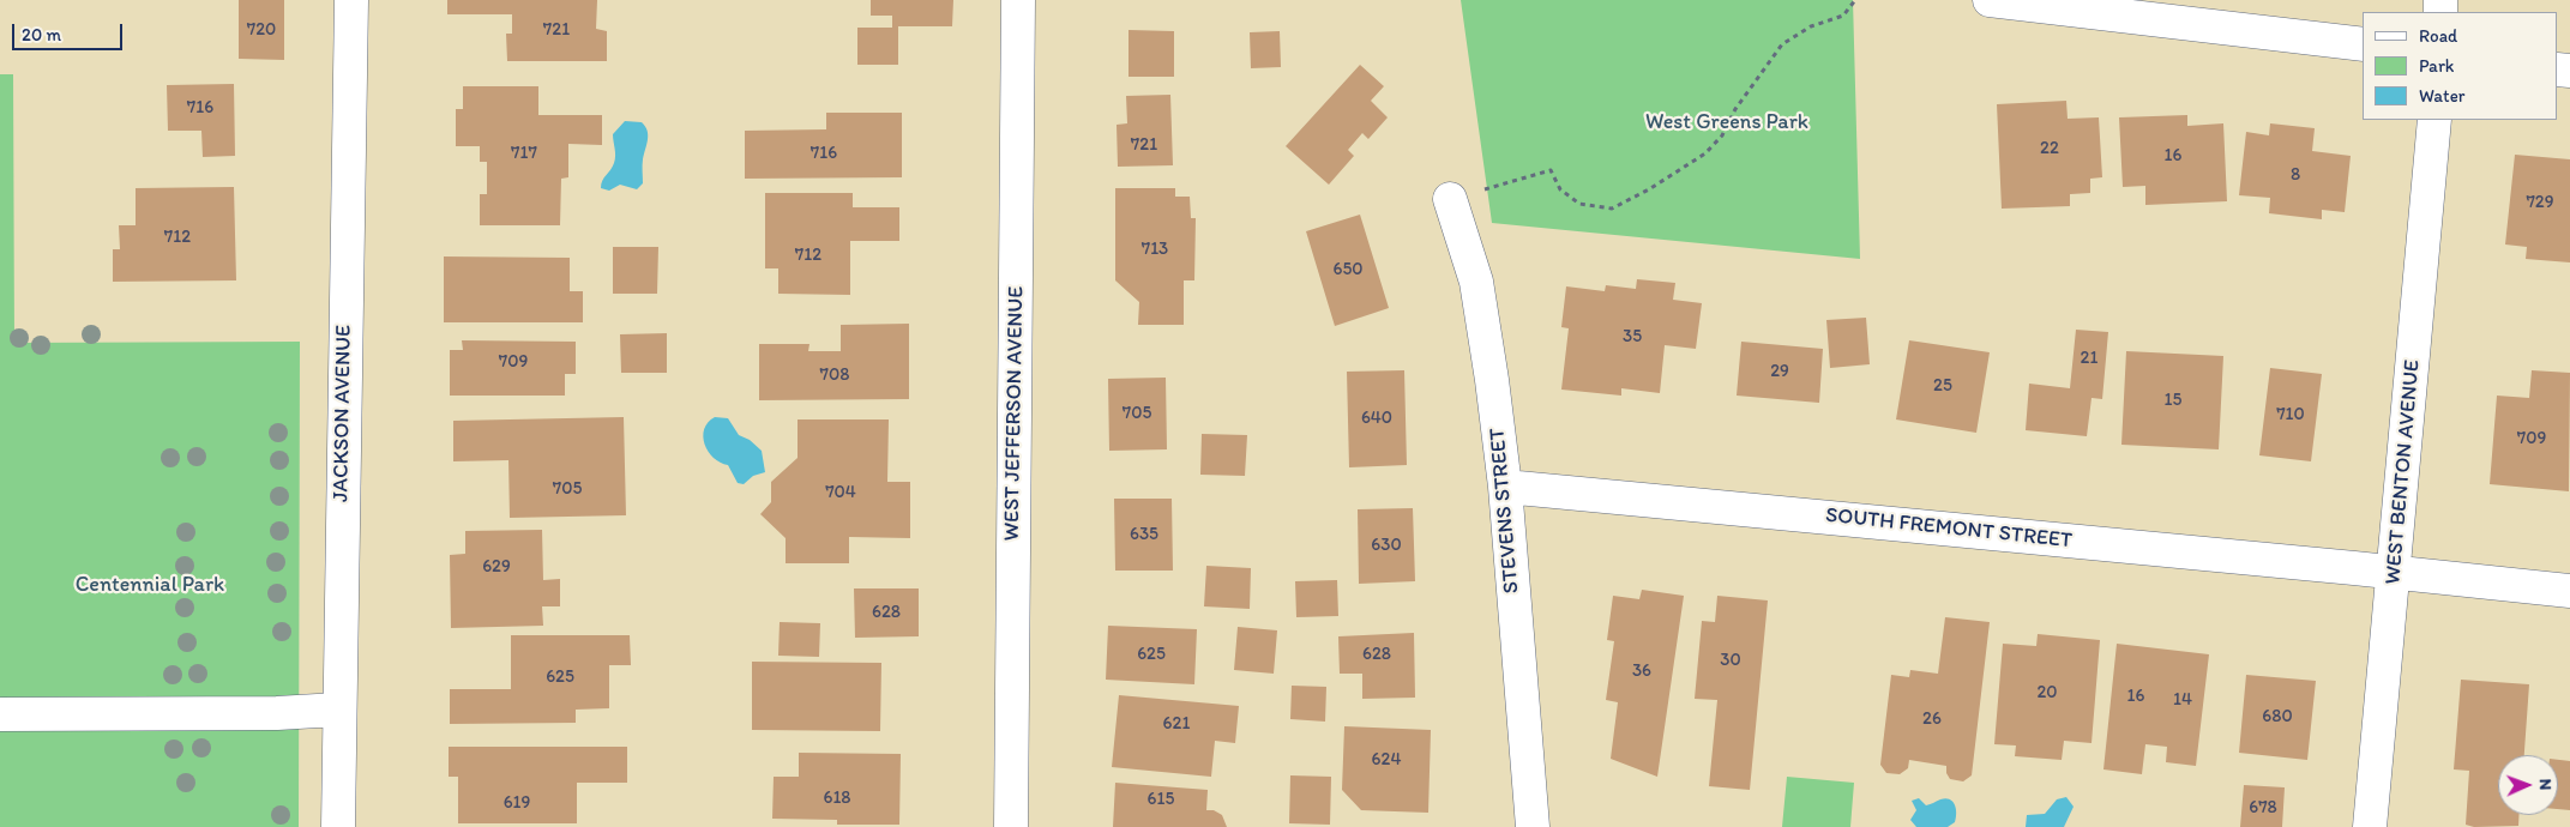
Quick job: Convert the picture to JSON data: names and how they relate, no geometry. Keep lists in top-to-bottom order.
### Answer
{
  "streets": {
    "street": [
      "JACKSON AVENUE",
      "WEST JEFFERSON AVENUE",
      "WEST BENTON AVENUE",
      "STEVENS STREET",
      "SOUTH FREMONT STREET"
    ]
  },
  "crossings": [
    ["WEST BENTON AVENUE", "SOUTH FREMONT STREET"],
    ["STEVENS STREET", "SOUTH FREMONT STREET"]
  ],
  "parks": ["West Greens Park", "Centennial Park"],
  "house_numbers": [
    "720",
    "721",
    "716",
    "721",
    "22",
    "717",
    "716",
    "16",
    "8",
    "729",
    "712",
    "713",
    "712",
    "650",
    "35",
    "21",
    "709",
    "29",
    "708",
    "25",
    "15",
    "705",
    "710",
    "640",
    "709",
    "705",
    "704",
    "635",
    "630",
    "629",
    "628",
    "625",
    "628",
    "30",
    "36",
    "625",
    "20",
    "16",
    "14",
    "680",
    "26",
    "621",
    "624",
    "618",
    "615",
    "619",
    "678"
  ],
  "legend": ["Road", "Park", "Water"],
  "scale_bar": "20 m",
  "north": "right"
}
